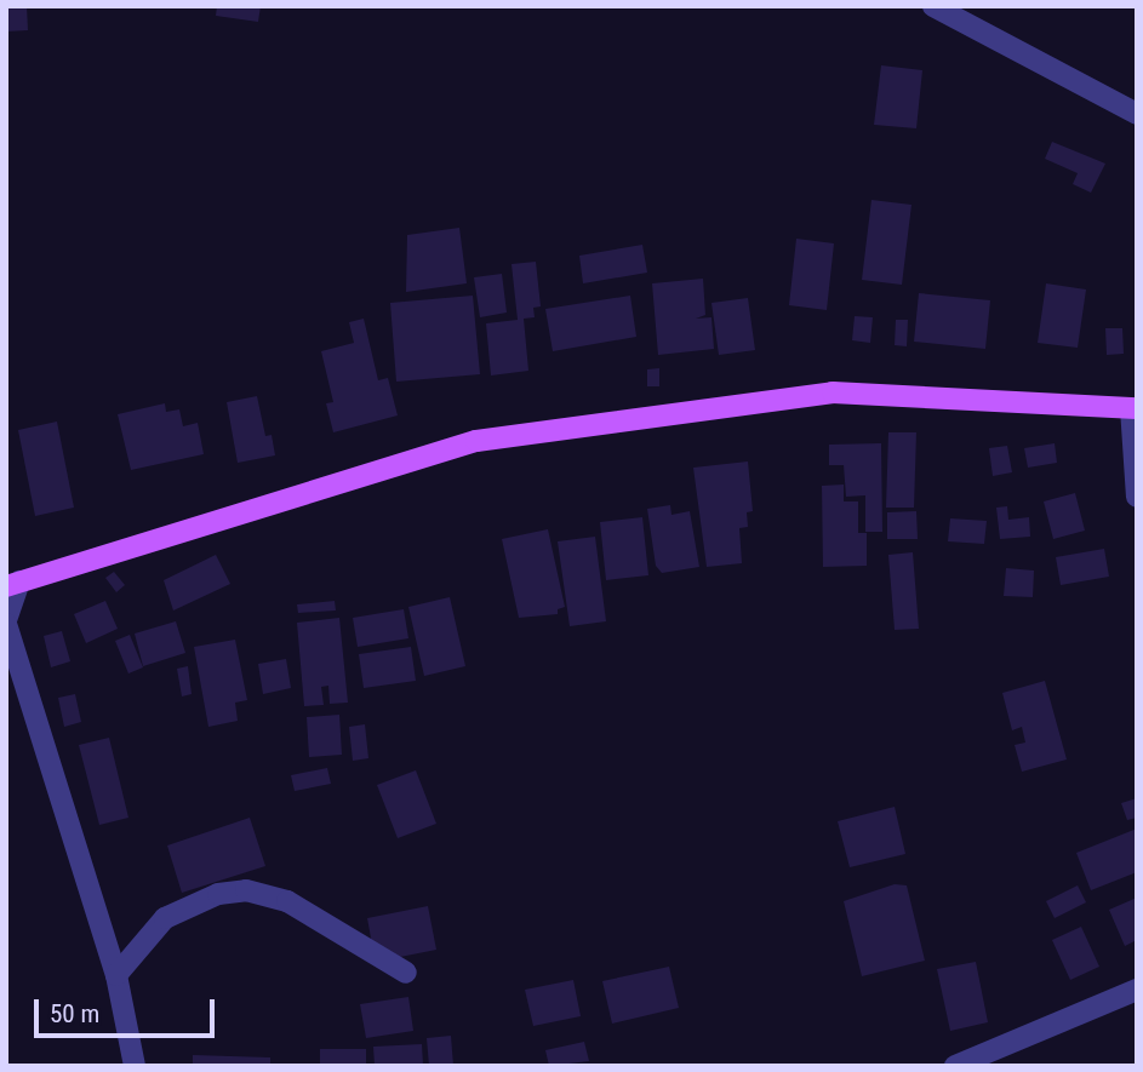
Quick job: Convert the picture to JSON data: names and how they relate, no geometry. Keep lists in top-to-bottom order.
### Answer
{
  "scale_bar": "50 m"
}
